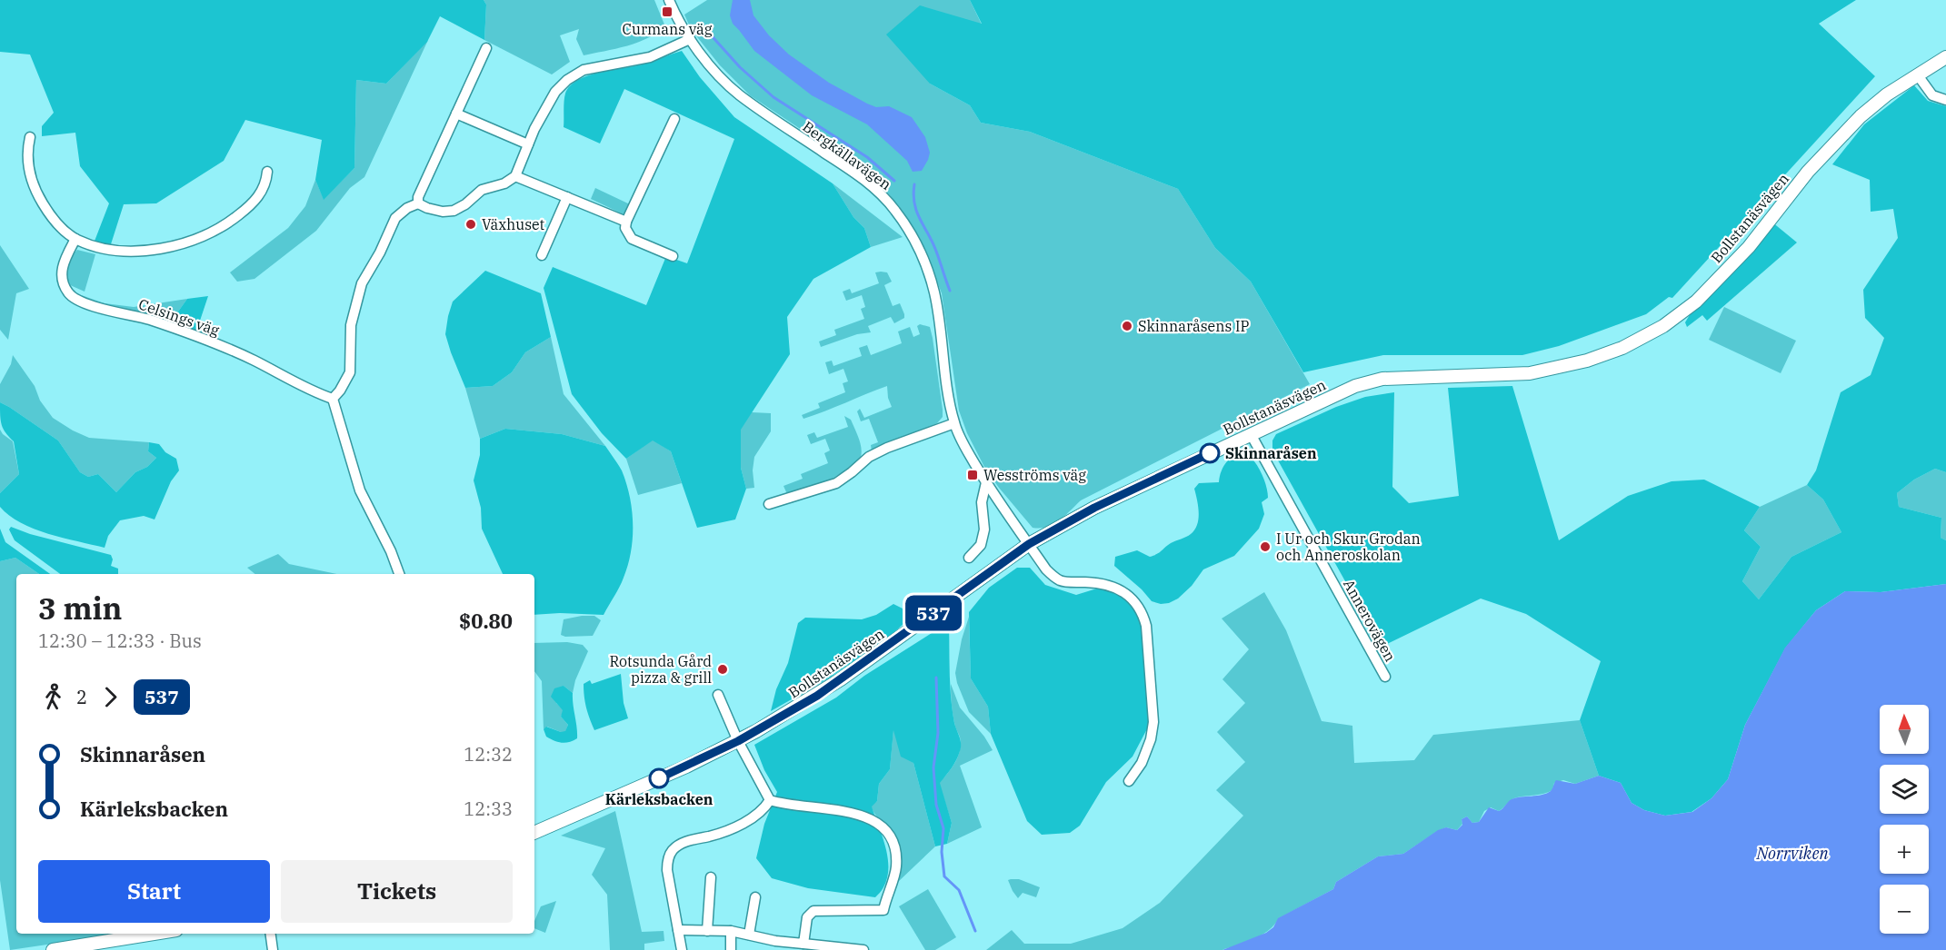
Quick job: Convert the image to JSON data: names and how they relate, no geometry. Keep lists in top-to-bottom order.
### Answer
{
  "streets": {
    "street": [
      "Bergkällavägen",
      "Bollstanäsvägen",
      "Celsings väg",
      "Annerovägen"
    ]
  },
  "crossings": [
    ["Bergkällavägen", "Bollstanäsvägen"],
    ["Bollstanäsvägen", "Annerovägen"]
  ],
  "water": ["Norrviken"],
  "places": {
    "transit": ["Curmans väg", "Wesströms väg"],
    "other": [
      "Växhuset",
      "Skinnaråsens IP",
      "Skinnaråsen",
      "I Ur och Skur Grodan och Anneroskolan",
      "Rotsunda Gård pizza & grill",
      "Kärleksbacken"
    ]
  },
  "lines": ["bus line 537"],
  "north": "top",
  "page": {
    "on_map": "537",
    "heading": ["3 min", "12:30 – 12:33 · Bus", "$0.80"],
    "legs": ["2", "537"],
    "map_buttons": ["+", "−"],
    "list": [
      {
        "name": "Skinnaråsen",
        "value": "12:32"
      },
      {
        "name": "Kärleksbacken",
        "value": "12:33"
      }
    ],
    "buttons": ["Start", "Tickets"]
  }
}
